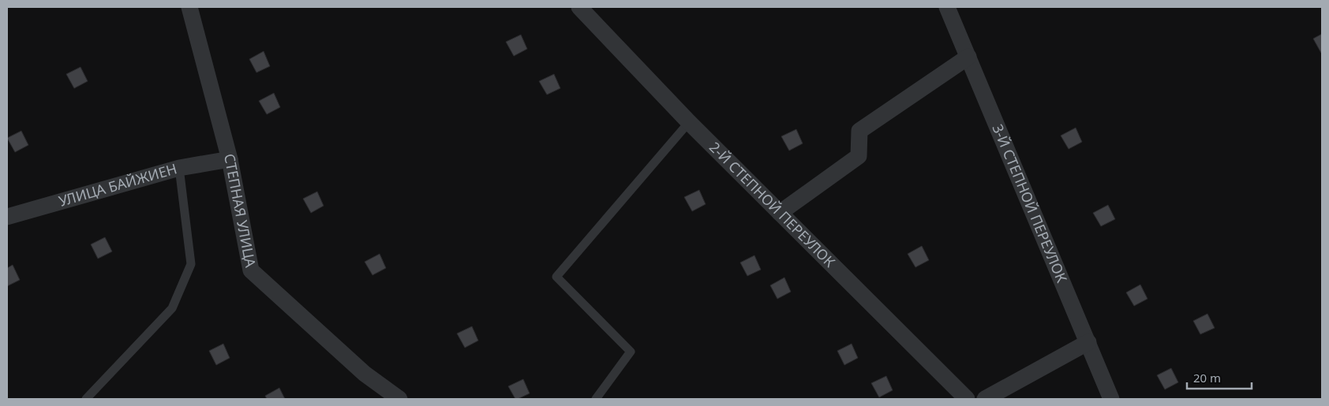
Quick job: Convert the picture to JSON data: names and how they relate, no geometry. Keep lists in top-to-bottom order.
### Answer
{
  "streets": {
    "street": [
      "УЛИЦА БАЙЖИЕН",
      "3-Й СТЕПНОЙ ПЕРЕУЛОК",
      "2-Й СТЕПНОЙ ПЕРЕУЛОК",
      "СТЕПНАЯ УЛИЦА"
    ]
  },
  "crossings": [
    ["УЛИЦА БАЙЖИЕН", "СТЕПНАЯ УЛИЦА"]
  ],
  "scale_bar": "20 m"
}
